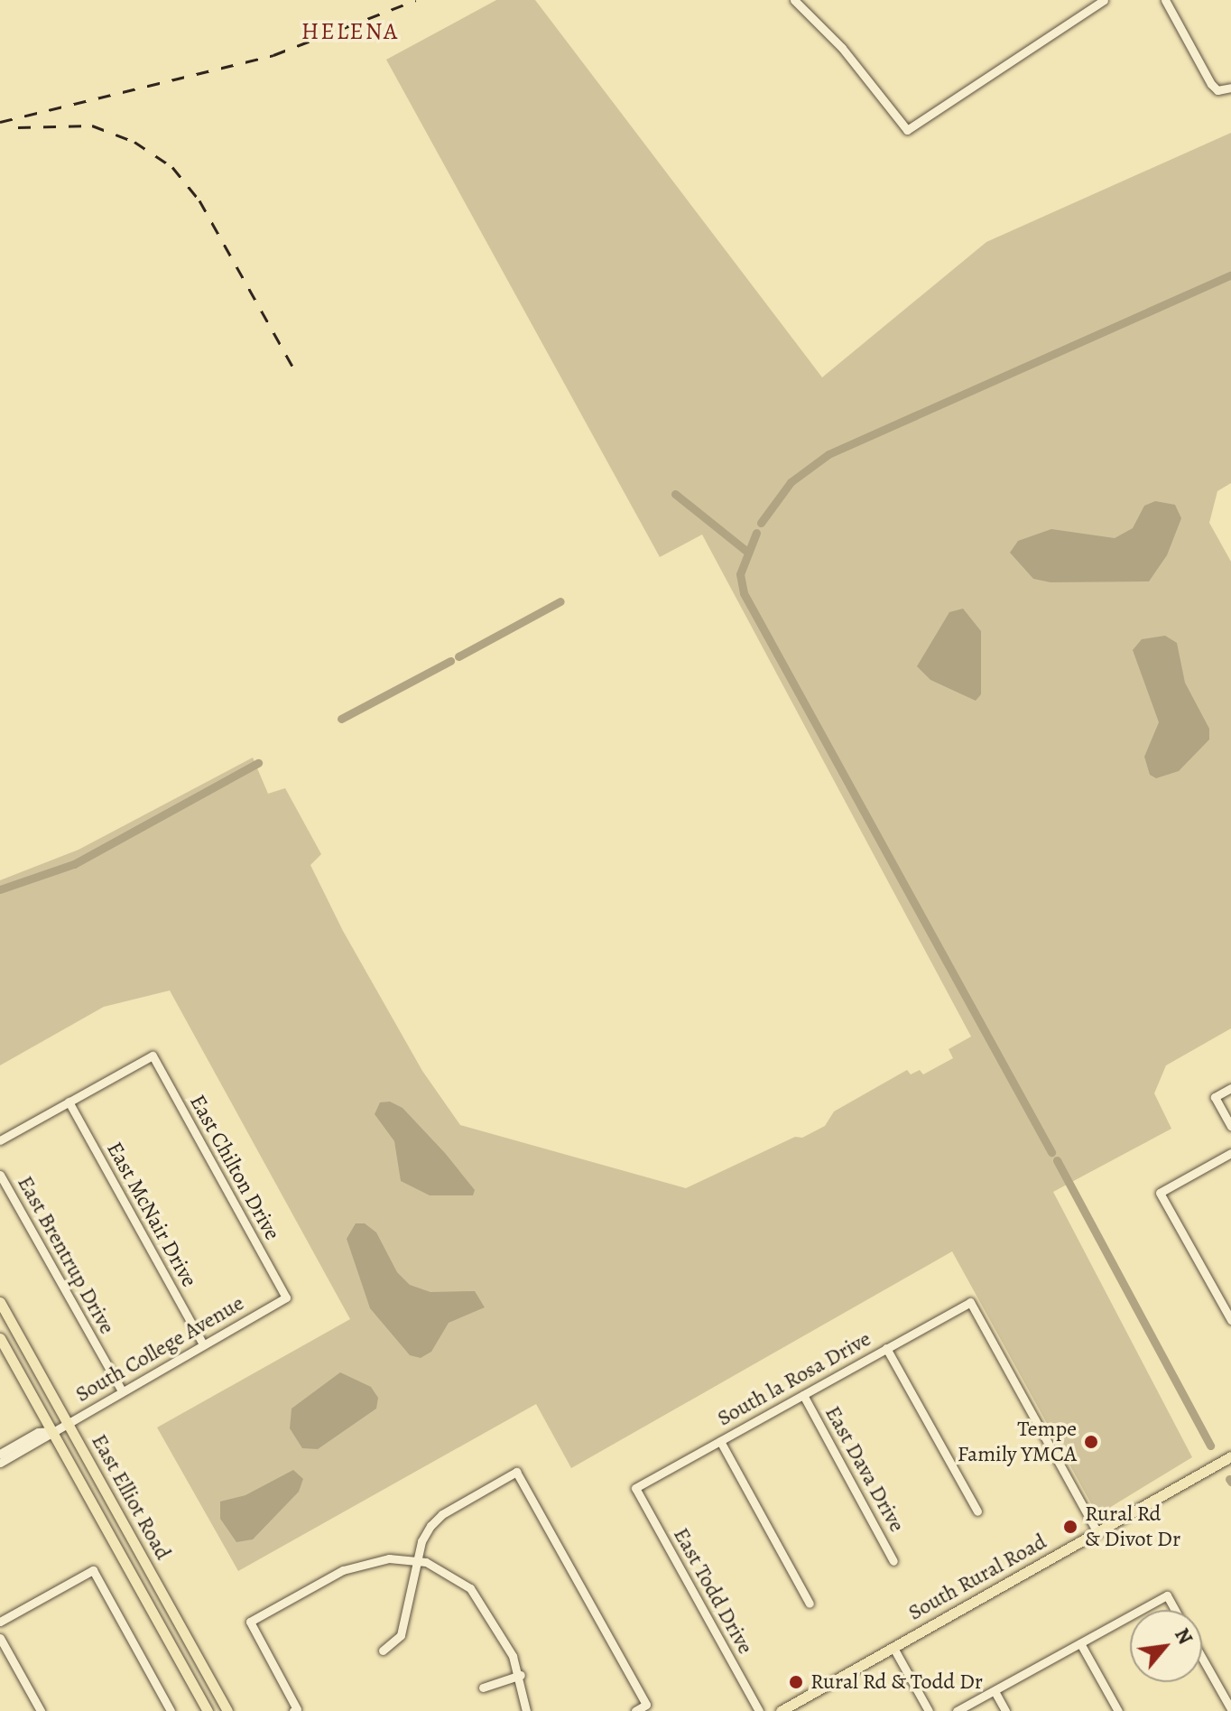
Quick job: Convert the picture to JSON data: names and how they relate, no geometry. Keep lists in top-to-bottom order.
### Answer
{
  "streets": {
    "main road": ["East Elliot Road", "South Rural Road"],
    "street": [
      "East Chilton Drive",
      "East McNair Drive",
      "East Brentrup Drive",
      "South College Avenue",
      "South la Rosa Drive",
      "East Dava Drive",
      "East Todd Drive"
    ]
  },
  "crossings": [
    ["East Chilton Drive", "East McNair Drive"],
    ["East Chilton Drive", "South College Avenue"],
    ["East McNair Drive", "South College Avenue"],
    ["East Brentrup Drive", "South College Avenue"],
    ["South College Avenue", "East Elliot Road"],
    ["South la Rosa Drive", "East Dava Drive"],
    ["South la Rosa Drive", "South Rural Road"],
    ["South la Rosa Drive", "East Todd Drive"]
  ],
  "districts": ["HELENA"],
  "places": ["Tempe Family YMCA", "Rural Rd & Divot Dr", "Rural Rd & Todd Dr"],
  "north": "top right"
}
